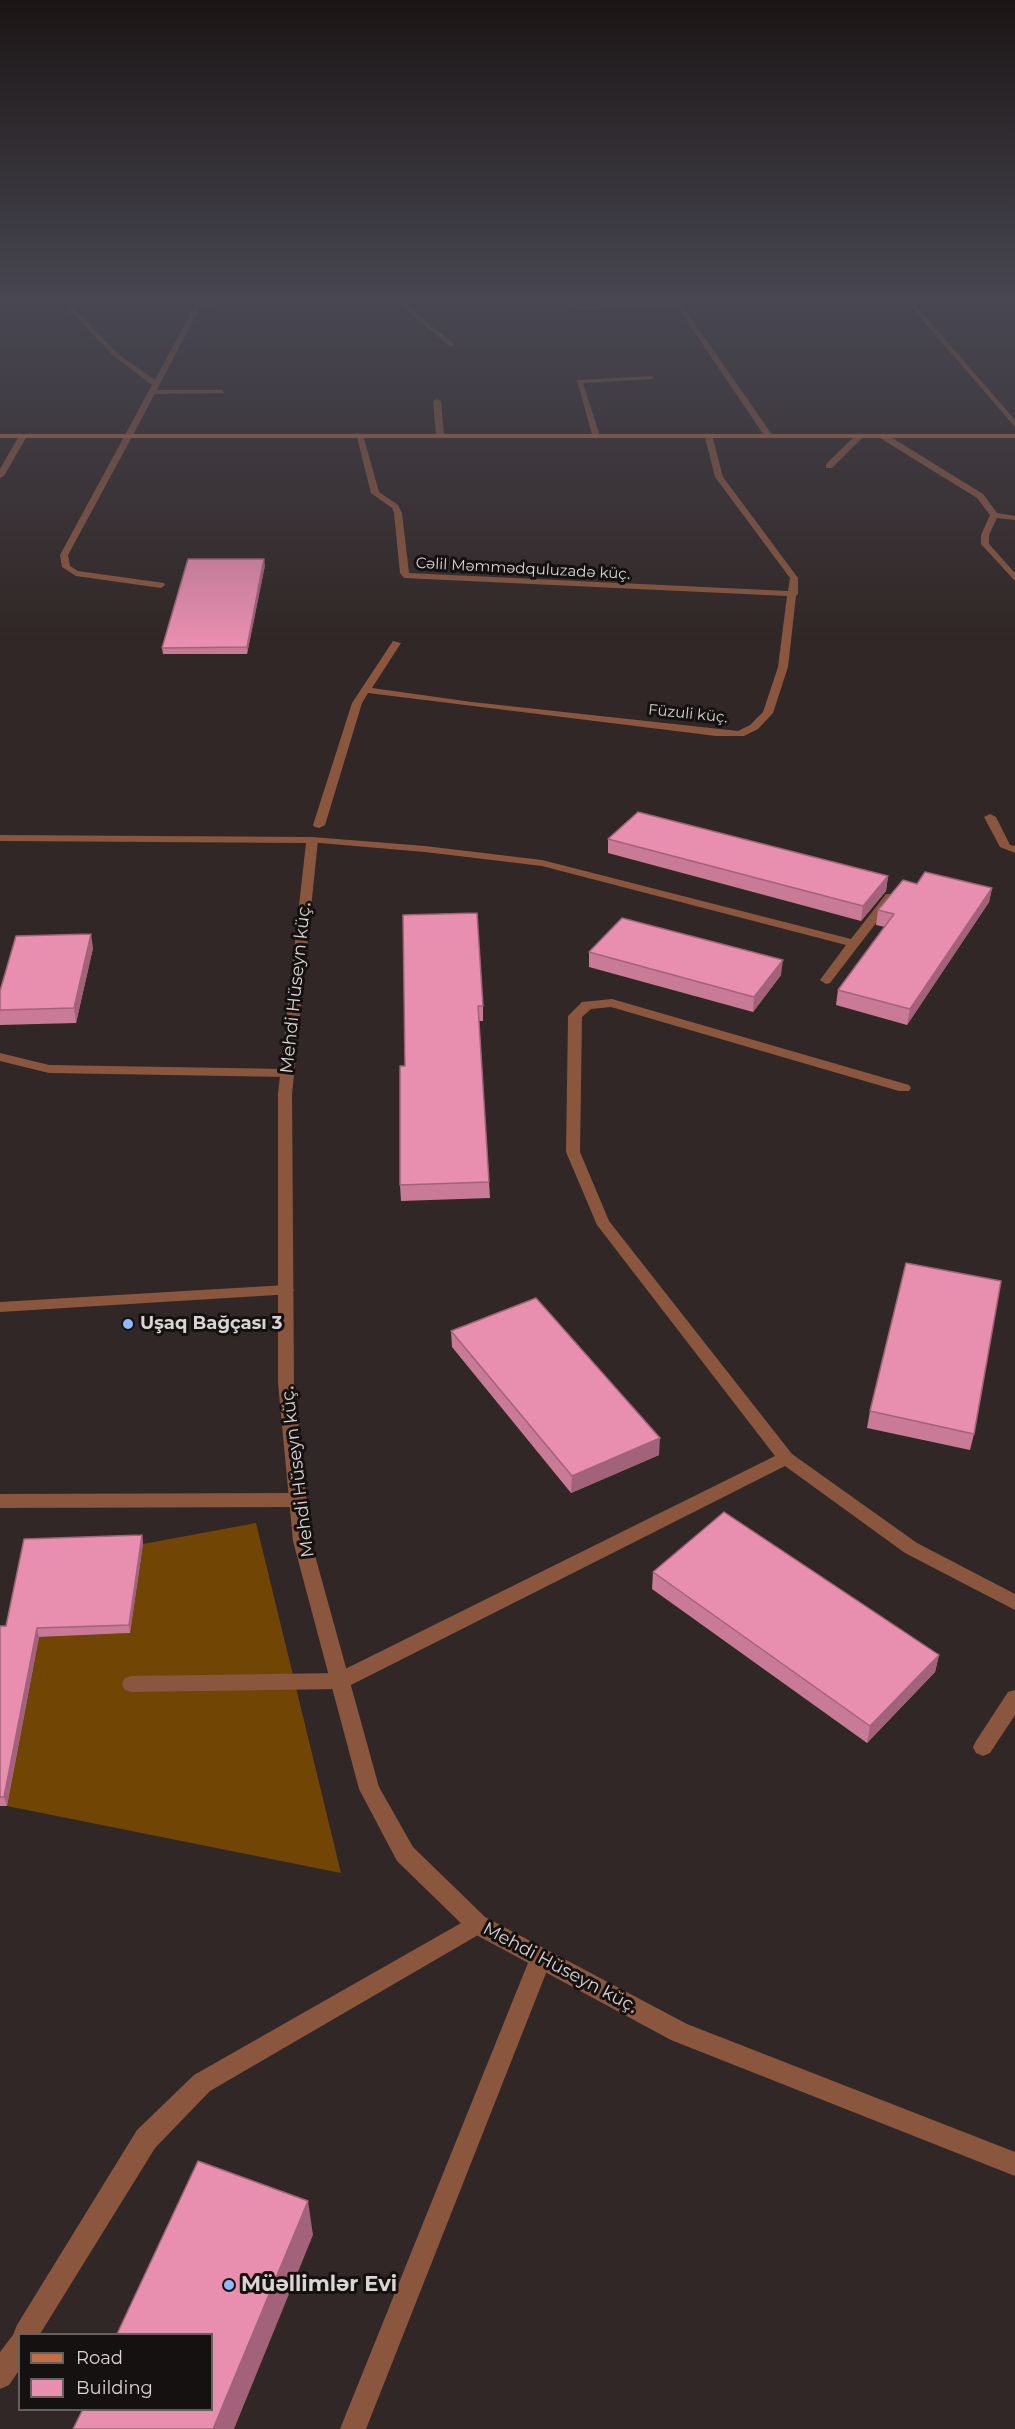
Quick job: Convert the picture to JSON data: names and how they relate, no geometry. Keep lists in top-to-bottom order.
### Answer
{
  "streets": {
    "street": ["Cəlil Məmmədquluzadə küç.", "Füzuli küç.", "Mehdi Hüseyn küç."]
  },
  "crossings": [
    ["Cəlil Məmmədquluzadə küç.", "Füzuli küç."],
    ["Füzuli küç.", "Mehdi Hüseyn küç."]
  ],
  "places": ["Uşaq Bağçası 3", "Müəllimlər Evi"],
  "legend": ["Road", "Building"]
}
